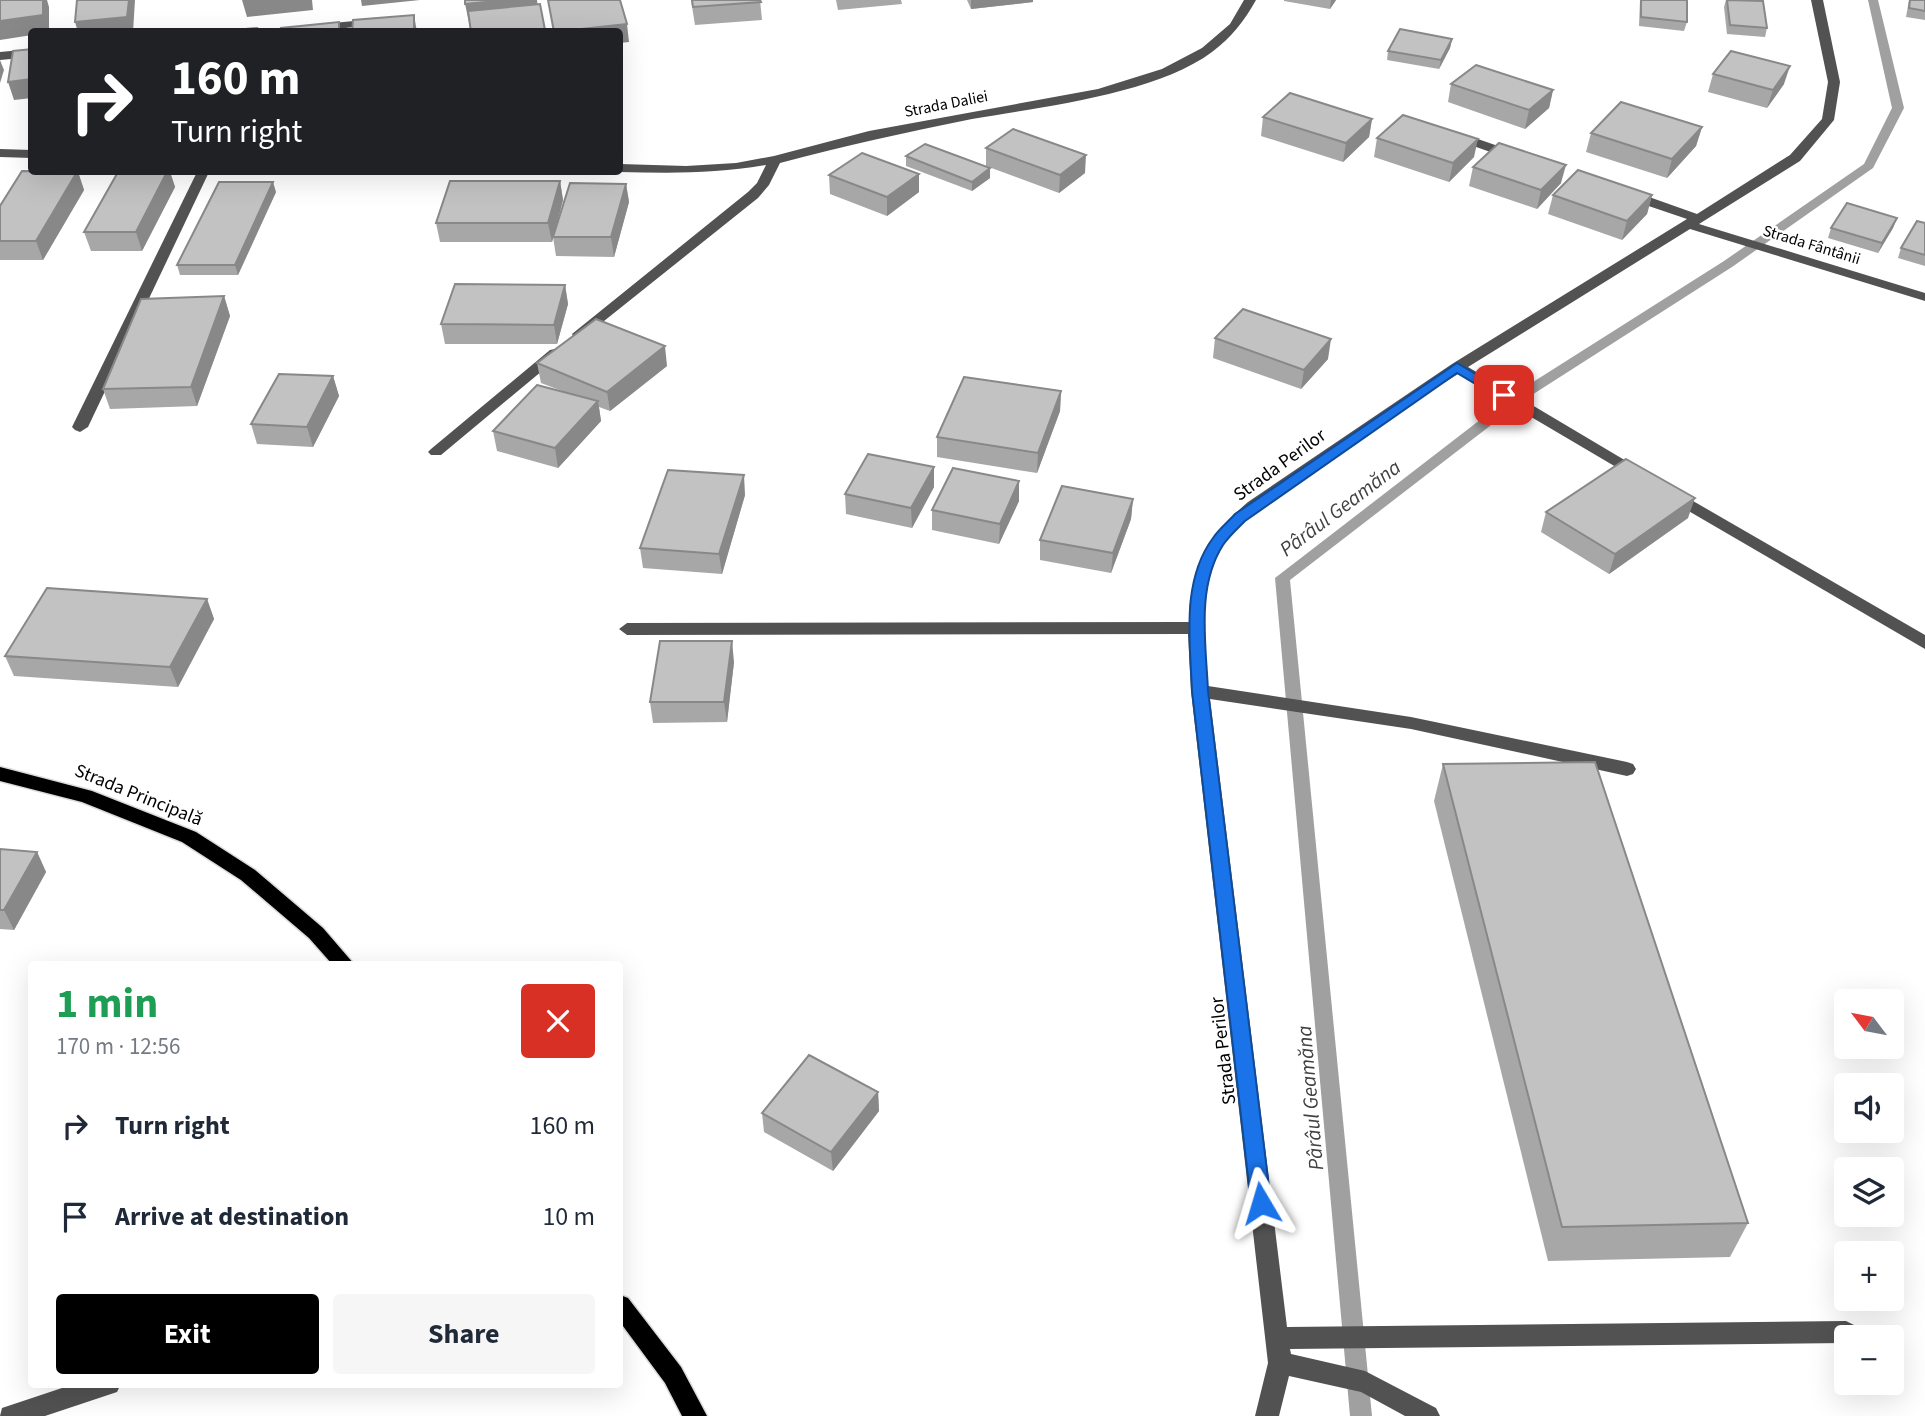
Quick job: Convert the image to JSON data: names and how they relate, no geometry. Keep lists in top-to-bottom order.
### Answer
{
  "streets": {
    "main road": ["Strada Principală"],
    "street": ["Strada Daliei", "Strada Fântânii", "Strada Perilor"]
  },
  "crossings": [
    ["Strada Fântânii", "Strada Perilor"]
  ],
  "water": ["Pârâul Geamăna"],
  "north": "top left",
  "page": {
    "turn": ["160 m", "Turn right"],
    "heading": ["1 min", "170 m · 12:56"],
    "map_buttons": ["+", "−"],
    "list": [
      {
        "name": "Turn right",
        "value": "160 m"
      },
      {
        "name": "Arrive at destination",
        "value": "10 m"
      }
    ],
    "buttons": ["Exit", "Share"]
  }
}
